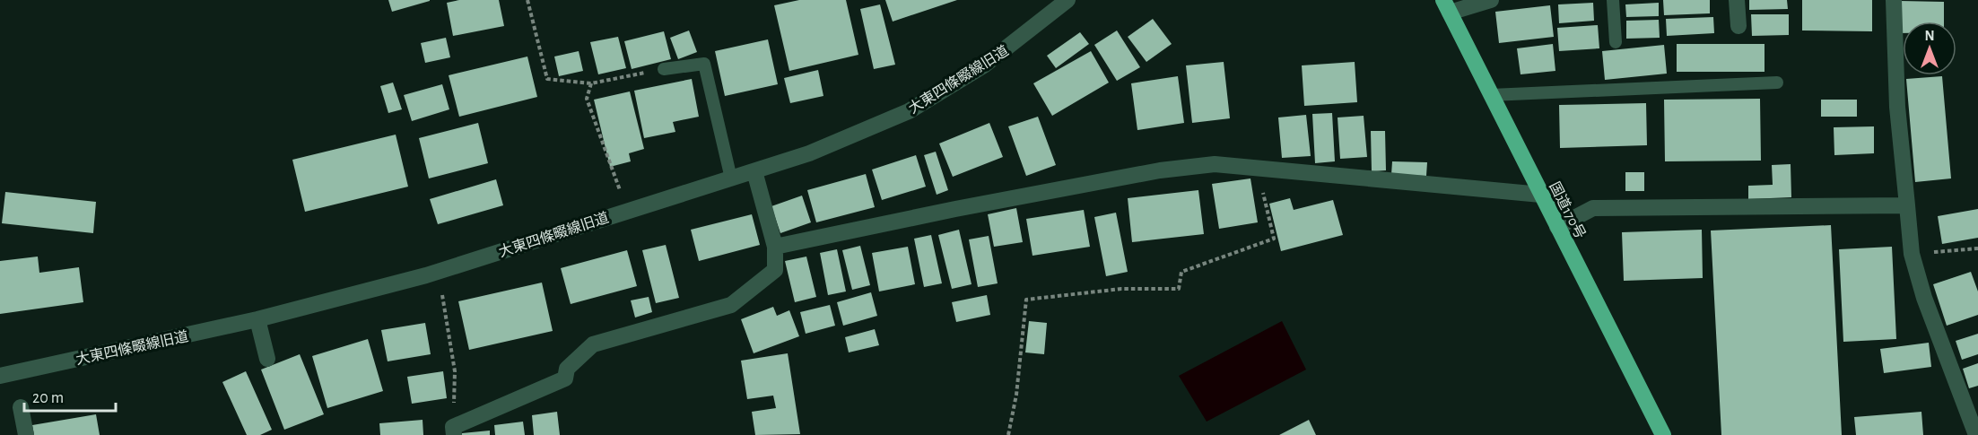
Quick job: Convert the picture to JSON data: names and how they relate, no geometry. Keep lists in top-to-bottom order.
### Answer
{
  "streets": {
    "highway": ["国道170号"],
    "street": ["大東四條畷線旧道"]
  },
  "scale_bar": "20 m",
  "north": "top"
}
